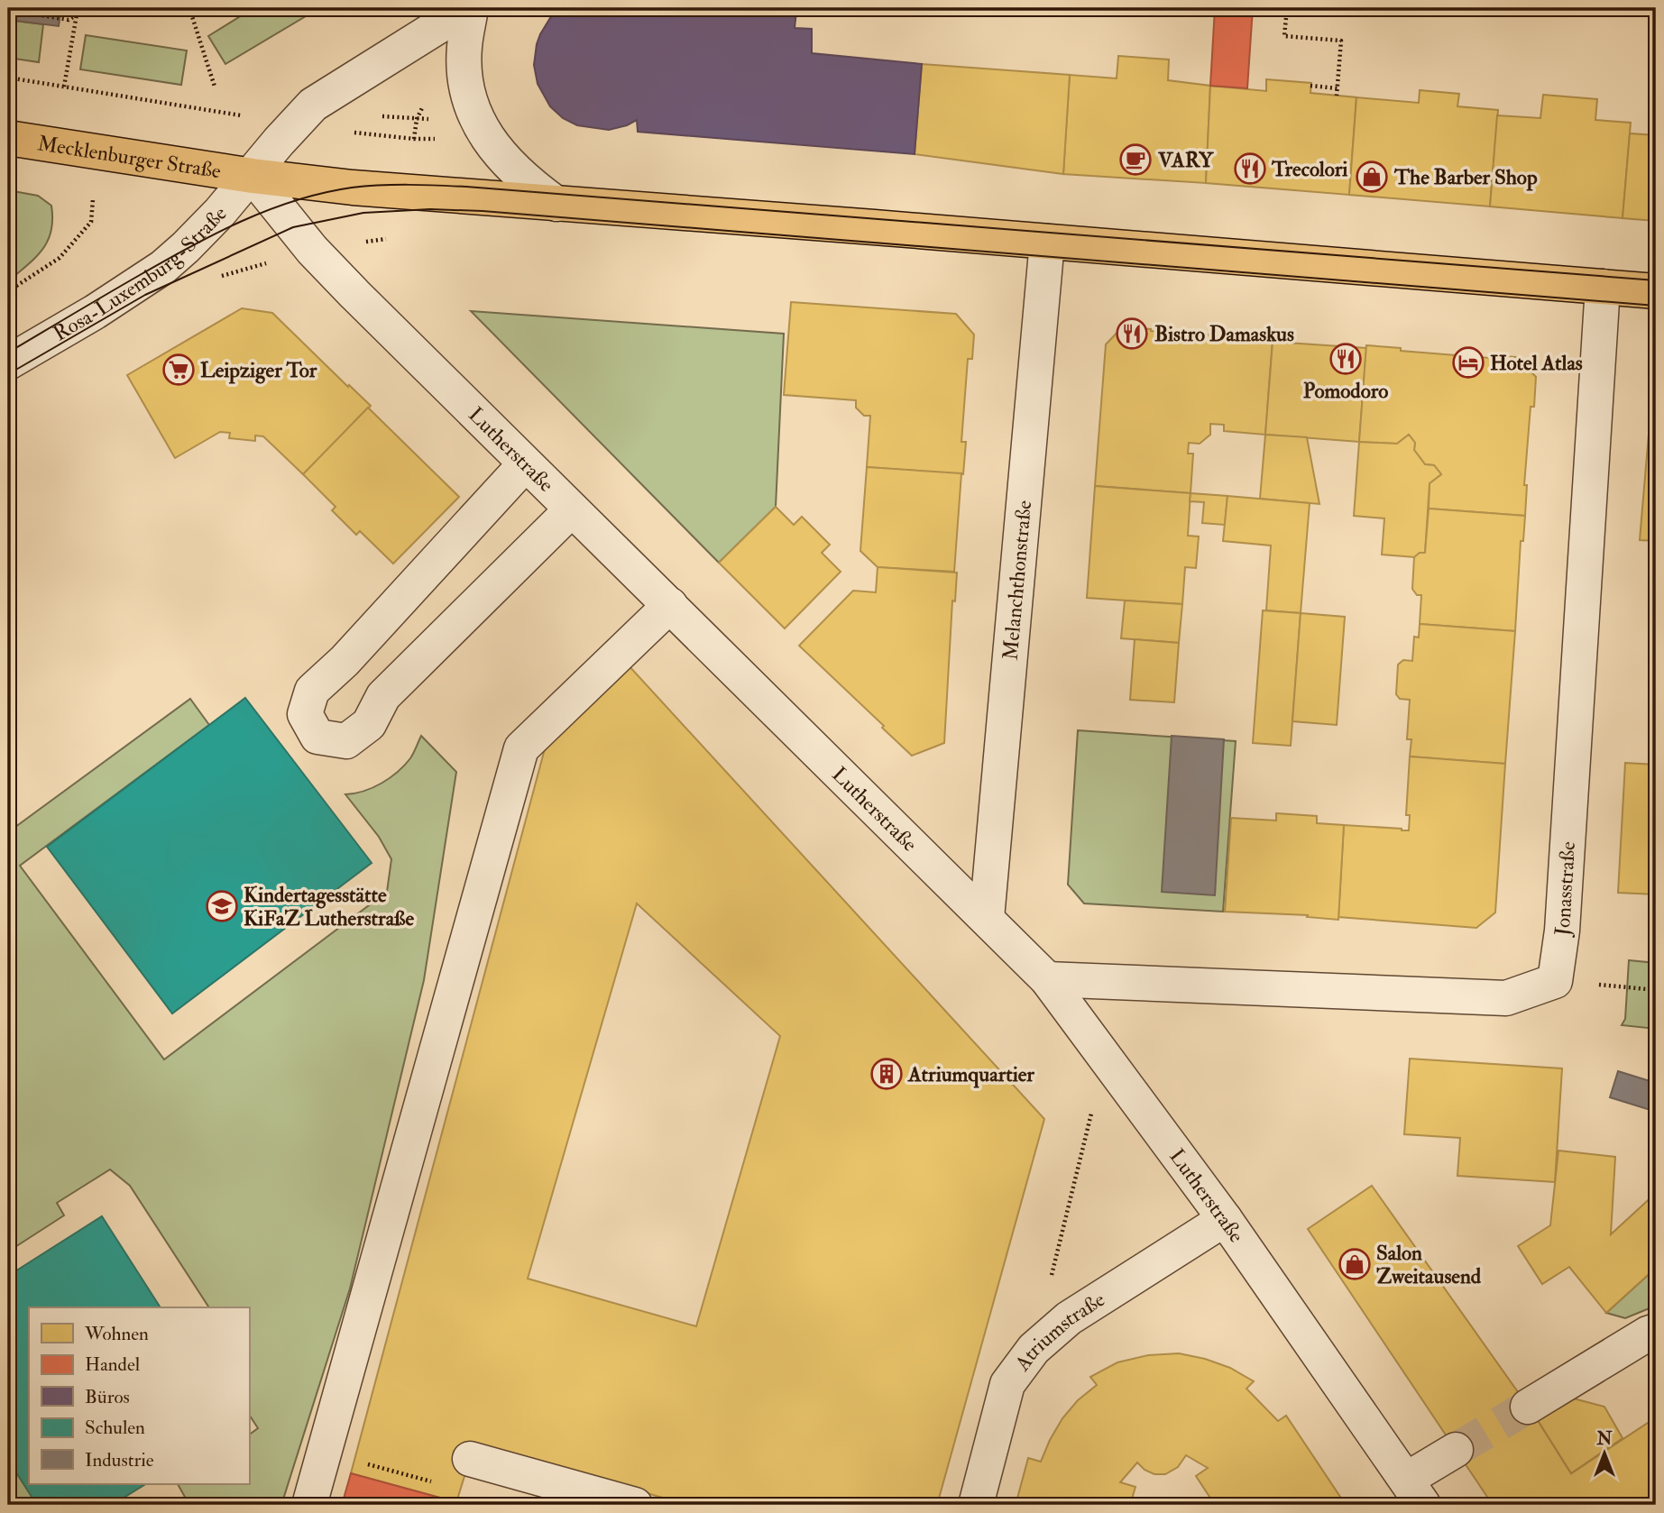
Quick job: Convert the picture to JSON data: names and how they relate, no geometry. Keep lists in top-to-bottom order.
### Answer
{
  "streets": {
    "main road": ["Mecklenburger Straße"],
    "street": [
      "Rosa-Luxemburg-Straße",
      "Lutherstraße",
      "Melanchthonstraße",
      "Jonasstraße",
      "Atriumstraße"
    ]
  },
  "crossings": [
    ["Mecklenburger Straße", "Rosa-Luxemburg-Straße"],
    ["Mecklenburger Straße", "Lutherstraße"],
    ["Mecklenburger Straße", "Melanchthonstraße"],
    ["Mecklenburger Straße", "Jonasstraße"],
    ["Rosa-Luxemburg-Straße", "Lutherstraße"],
    ["Lutherstraße", "Melanchthonstraße"],
    ["Lutherstraße", "Atriumstraße"]
  ],
  "places": {
    "cafe": ["VARY"],
    "restaurant": ["Trecolori", "Bistro Damaskus", "Pomodoro"],
    "shop": ["The Barber Shop", "Salon Zweitausend"],
    "hotel": ["Hotel Atlas"],
    "supermarket": ["Leipziger Tor"],
    "school or university": ["Kindertagesstätte KiFaZ Lutherstraße"],
    "building": ["Atriumquartier"]
  },
  "legend": [
    "Wohnen",
    "Handel",
    "Büros",
    "Schulen",
    "Industrie"
  ],
  "north": "top"
}
